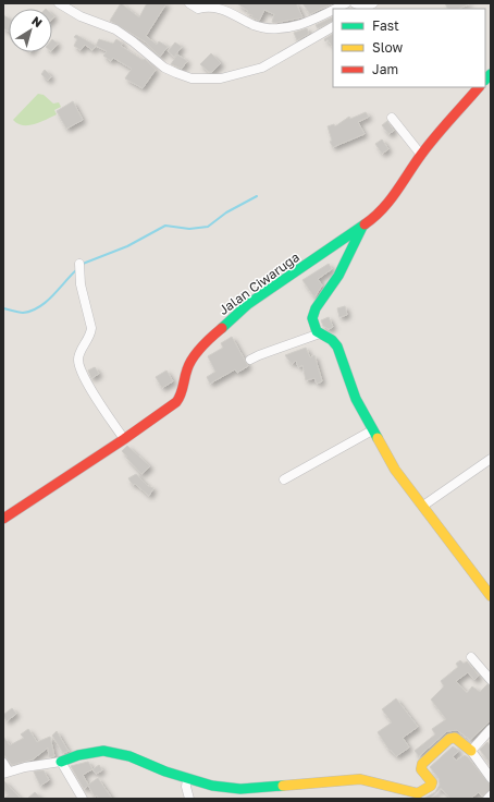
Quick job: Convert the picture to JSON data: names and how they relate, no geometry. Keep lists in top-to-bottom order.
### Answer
{
  "streets": {
    "street": ["Jalan Ciwaruga"]
  },
  "legend": ["Fast", "Slow", "Jam"],
  "north": "top right"
}
